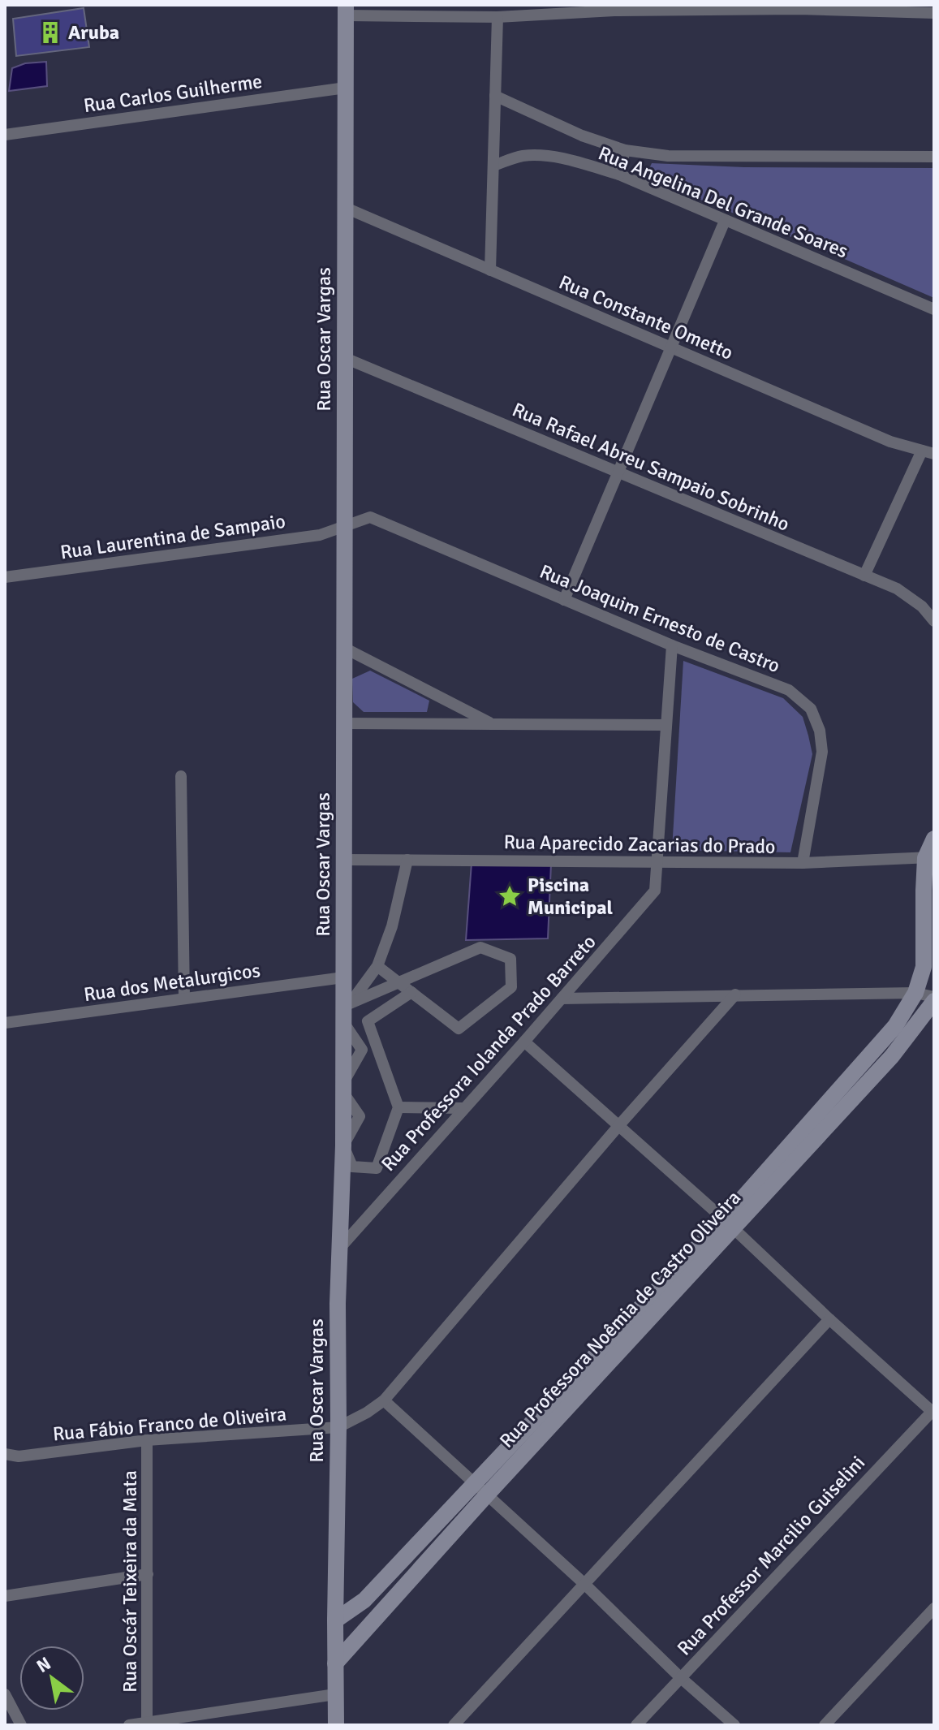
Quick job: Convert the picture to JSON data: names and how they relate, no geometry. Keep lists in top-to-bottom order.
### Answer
{
  "streets": {
    "street": [
      "Rua Carlos Guilherme",
      "Rua Angelina Del Grande Soares",
      "Rua Constante Ometto",
      "Rua Oscar Vargas",
      "Rua Rafael Abreu Sampaio Sobrinho",
      "Rua Laurentina de Sampaio",
      "Rua Joaquim Ernesto de Castro",
      "Rua Aparecido Zacarias do Prado",
      "Rua dos Metalurgicos",
      "Rua Professora Iolanda Prado Barreto",
      "Rua Professora Noêmia de Castro Oliveira",
      "Rua Fábio Franco de Oliveira",
      "Rua Professor Marcilio Guiselini",
      "Rua Oscár Teixeira da Mata"
    ]
  },
  "crossings": [
    ["Rua Carlos Guilherme", "Rua Oscar Vargas"],
    ["Rua Constante Ometto", "Rua Oscar Vargas"],
    ["Rua Oscar Vargas", "Rua Rafael Abreu Sampaio Sobrinho"],
    ["Rua Oscar Vargas", "Rua Laurentina de Sampaio"],
    ["Rua Oscar Vargas", "Rua Joaquim Ernesto de Castro"],
    ["Rua Oscar Vargas", "Rua Aparecido Zacarias do Prado"],
    ["Rua Oscar Vargas", "Rua dos Metalurgicos"],
    ["Rua Oscar Vargas", "Rua Professora Iolanda Prado Barreto"],
    ["Rua Oscar Vargas", "Rua Professora Noêmia de Castro Oliveira"],
    ["Rua Oscar Vargas", "Rua Fábio Franco de Oliveira"],
    ["Rua Laurentina de Sampaio", "Rua Joaquim Ernesto de Castro"],
    ["Rua Joaquim Ernesto de Castro", "Rua Aparecido Zacarias do Prado"],
    ["Rua Joaquim Ernesto de Castro", "Rua Professora Iolanda Prado Barreto"],
    ["Rua Aparecido Zacarias do Prado", "Rua Professora Iolanda Prado Barreto"],
    ["Rua Aparecido Zacarias do Prado", "Rua Professora Noêmia de Castro Oliveira"],
    ["Rua Fábio Franco de Oliveira", "Rua Oscár Teixeira da Mata"]
  ],
  "places": {
    "building": ["Aruba"],
    "place": ["Piscina Municipal"]
  },
  "north": "top left"
}
